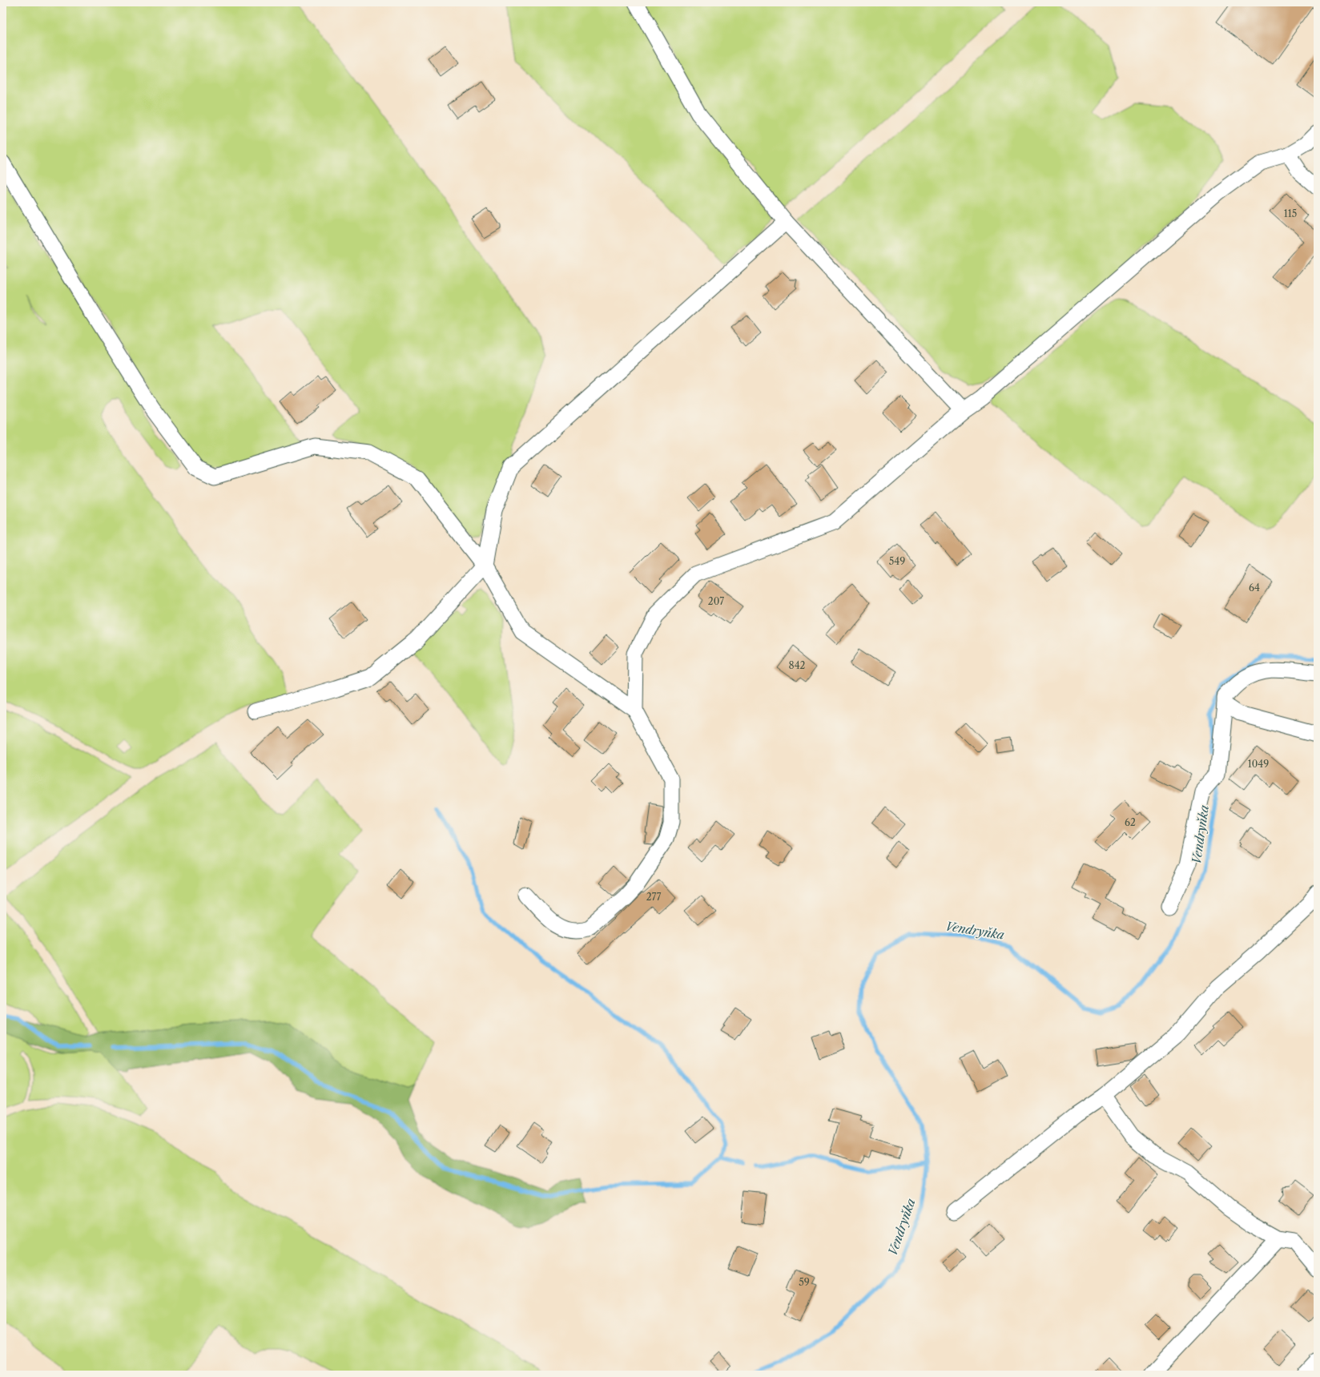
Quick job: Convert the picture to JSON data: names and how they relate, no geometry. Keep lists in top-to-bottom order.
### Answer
{
  "water": ["Vendryňka"],
  "house_numbers": [
    "115",
    "549",
    "64",
    "207",
    "842",
    "1049",
    "62",
    "277",
    "59"
  ]
}
